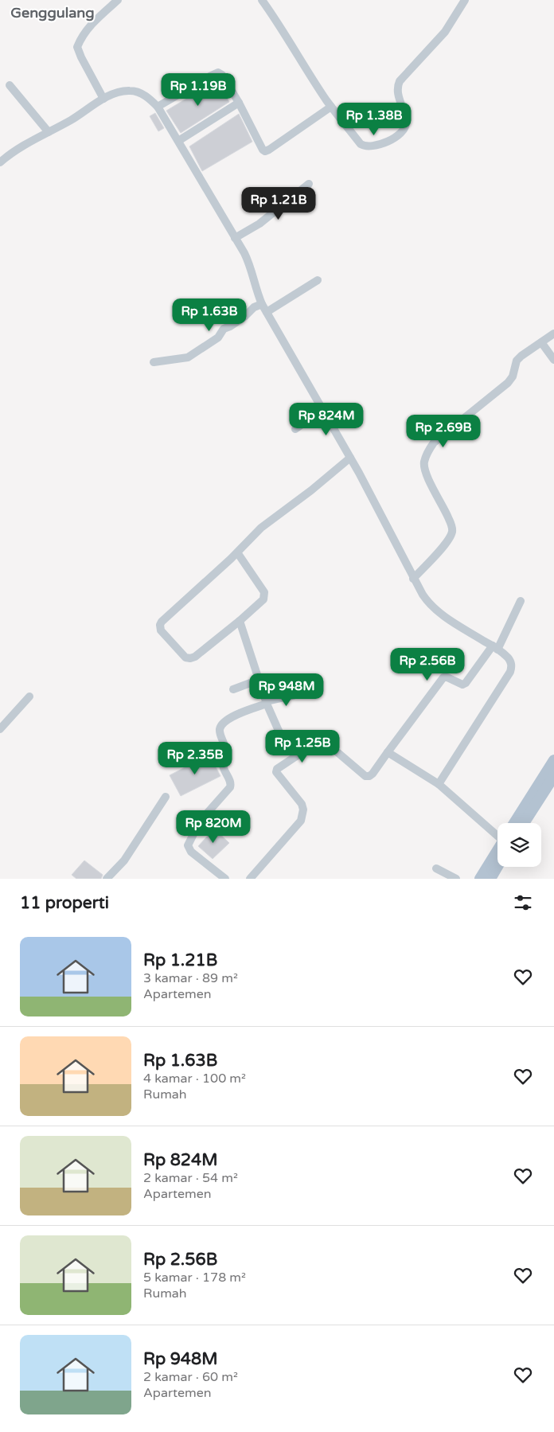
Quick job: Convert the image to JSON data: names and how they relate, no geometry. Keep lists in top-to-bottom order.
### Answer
{
  "districts": ["Genggulang"],
  "page": {
    "price": [
      "Rp 1.19B",
      "Rp 1.38B",
      "Rp 1.21B",
      "Rp 1.63B",
      "Rp 824M",
      "Rp 2.69B",
      "Rp 2.56B",
      "Rp 948M",
      "Rp 1.25B",
      "Rp 2.35B",
      "Rp 820M"
    ],
    "heading": "11 properti",
    "list": [
      {
        "name": "Rp 1.21B",
        "note": "3 kamar · 89 m² · Apartemen"
      },
      {
        "name": "Rp 1.63B",
        "note": "4 kamar · 100 m² · Rumah"
      },
      {
        "name": "Rp 824M",
        "note": "2 kamar · 54 m² · Apartemen"
      },
      {
        "name": "Rp 2.56B",
        "note": "5 kamar · 178 m² · Rumah"
      },
      {
        "name": "Rp 948M",
        "note": "2 kamar · 60 m² · Apartemen"
      }
    ]
  }
}
